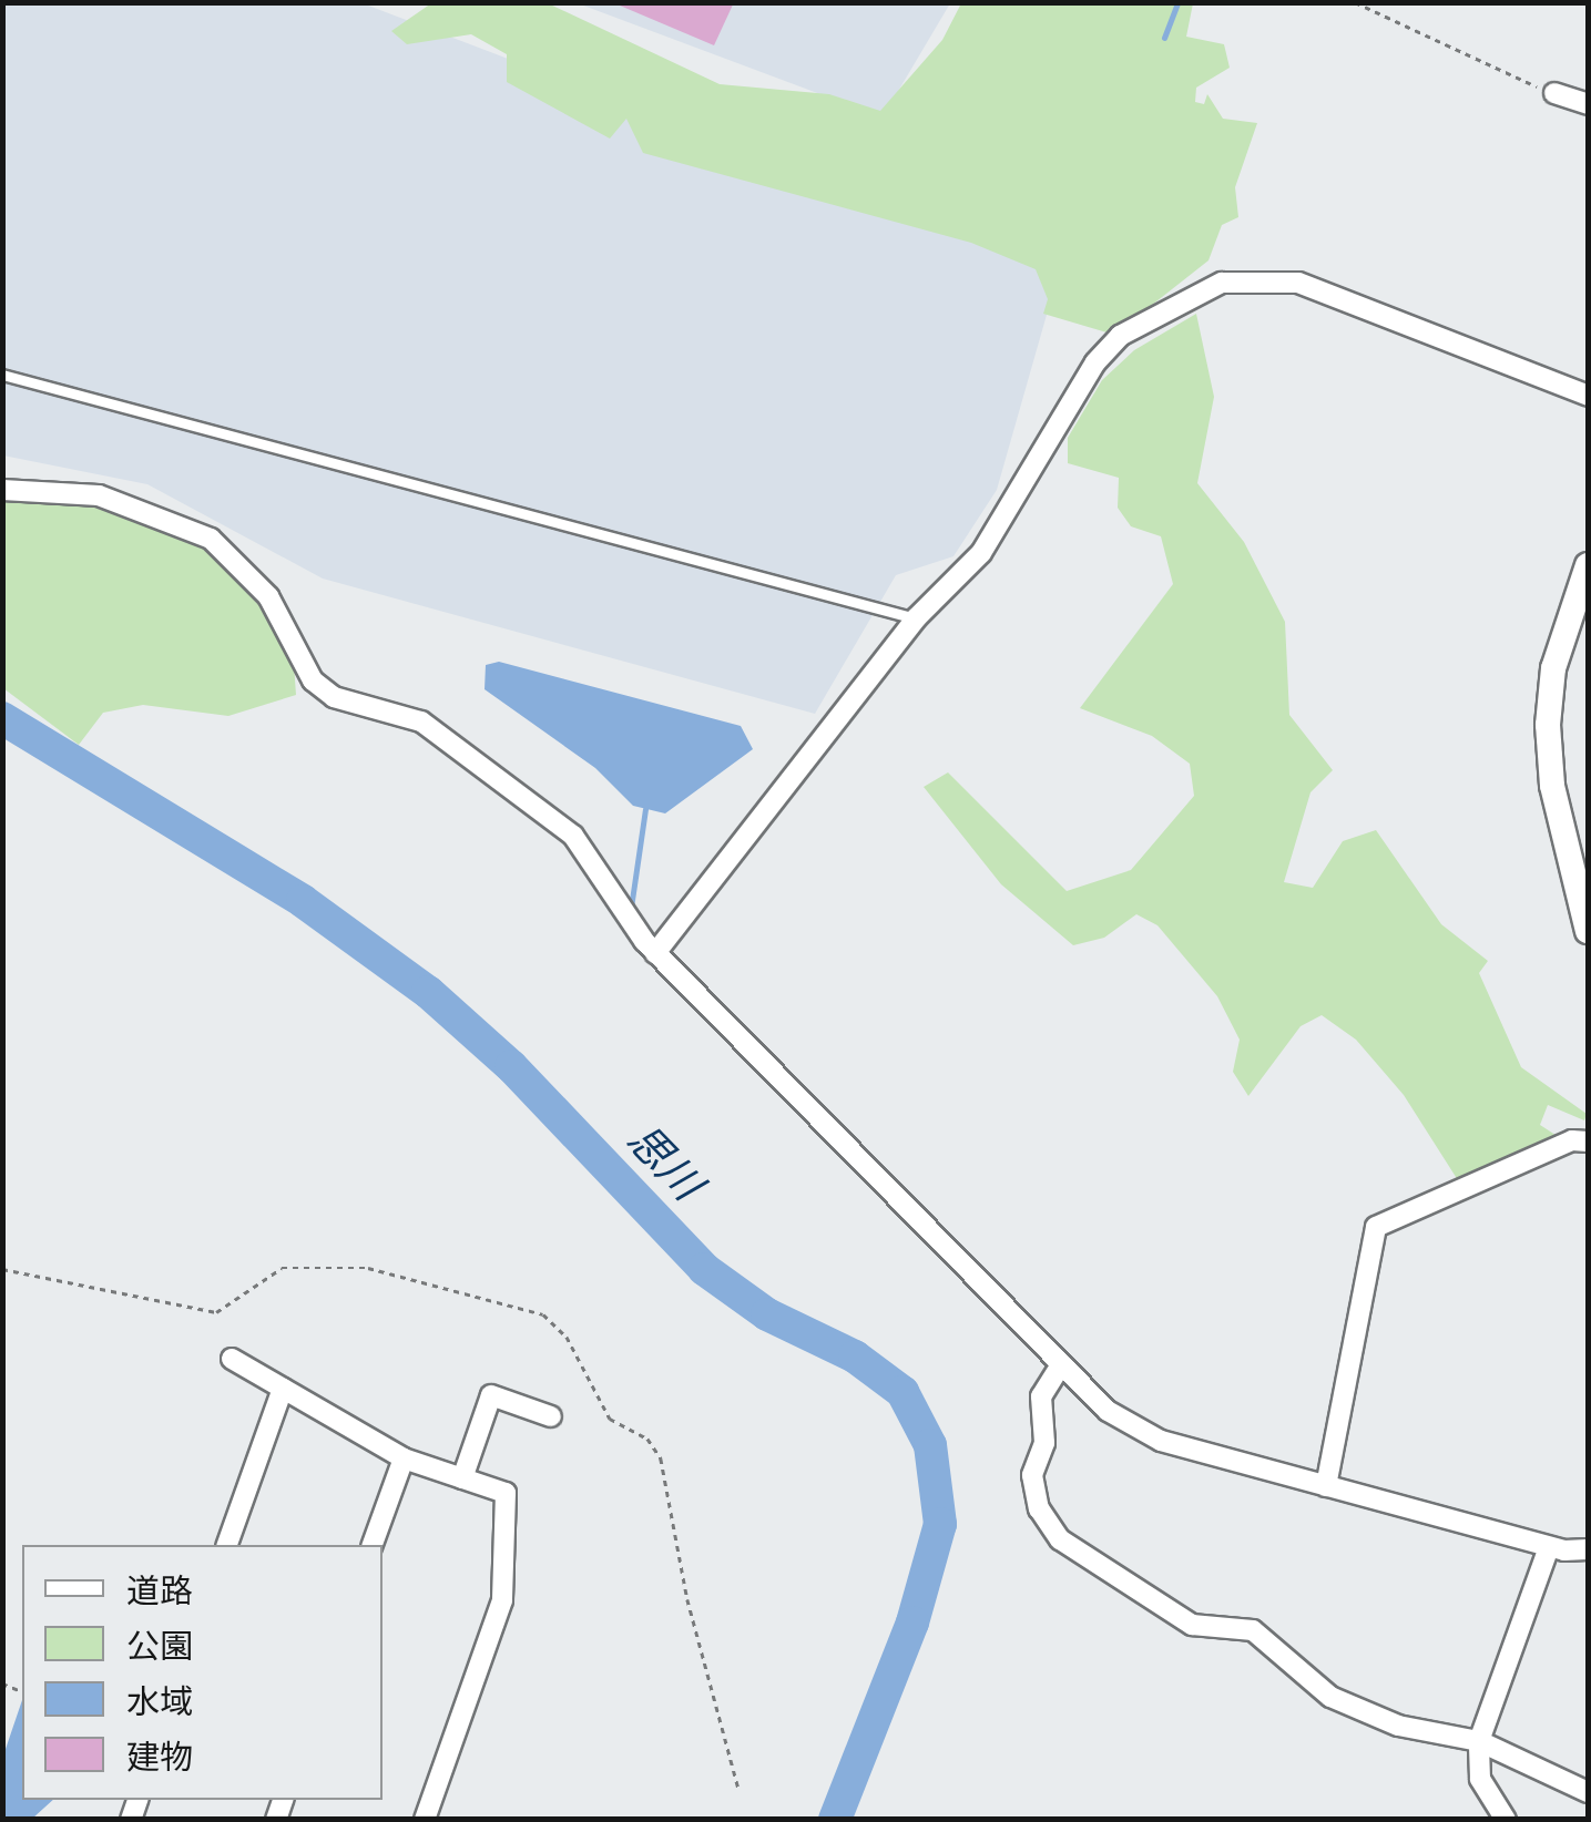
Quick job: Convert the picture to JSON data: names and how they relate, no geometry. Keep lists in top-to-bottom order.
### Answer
{
  "water": ["思川"],
  "legend": [
    "道路",
    "公園",
    "水域",
    "建物"
  ]
}
